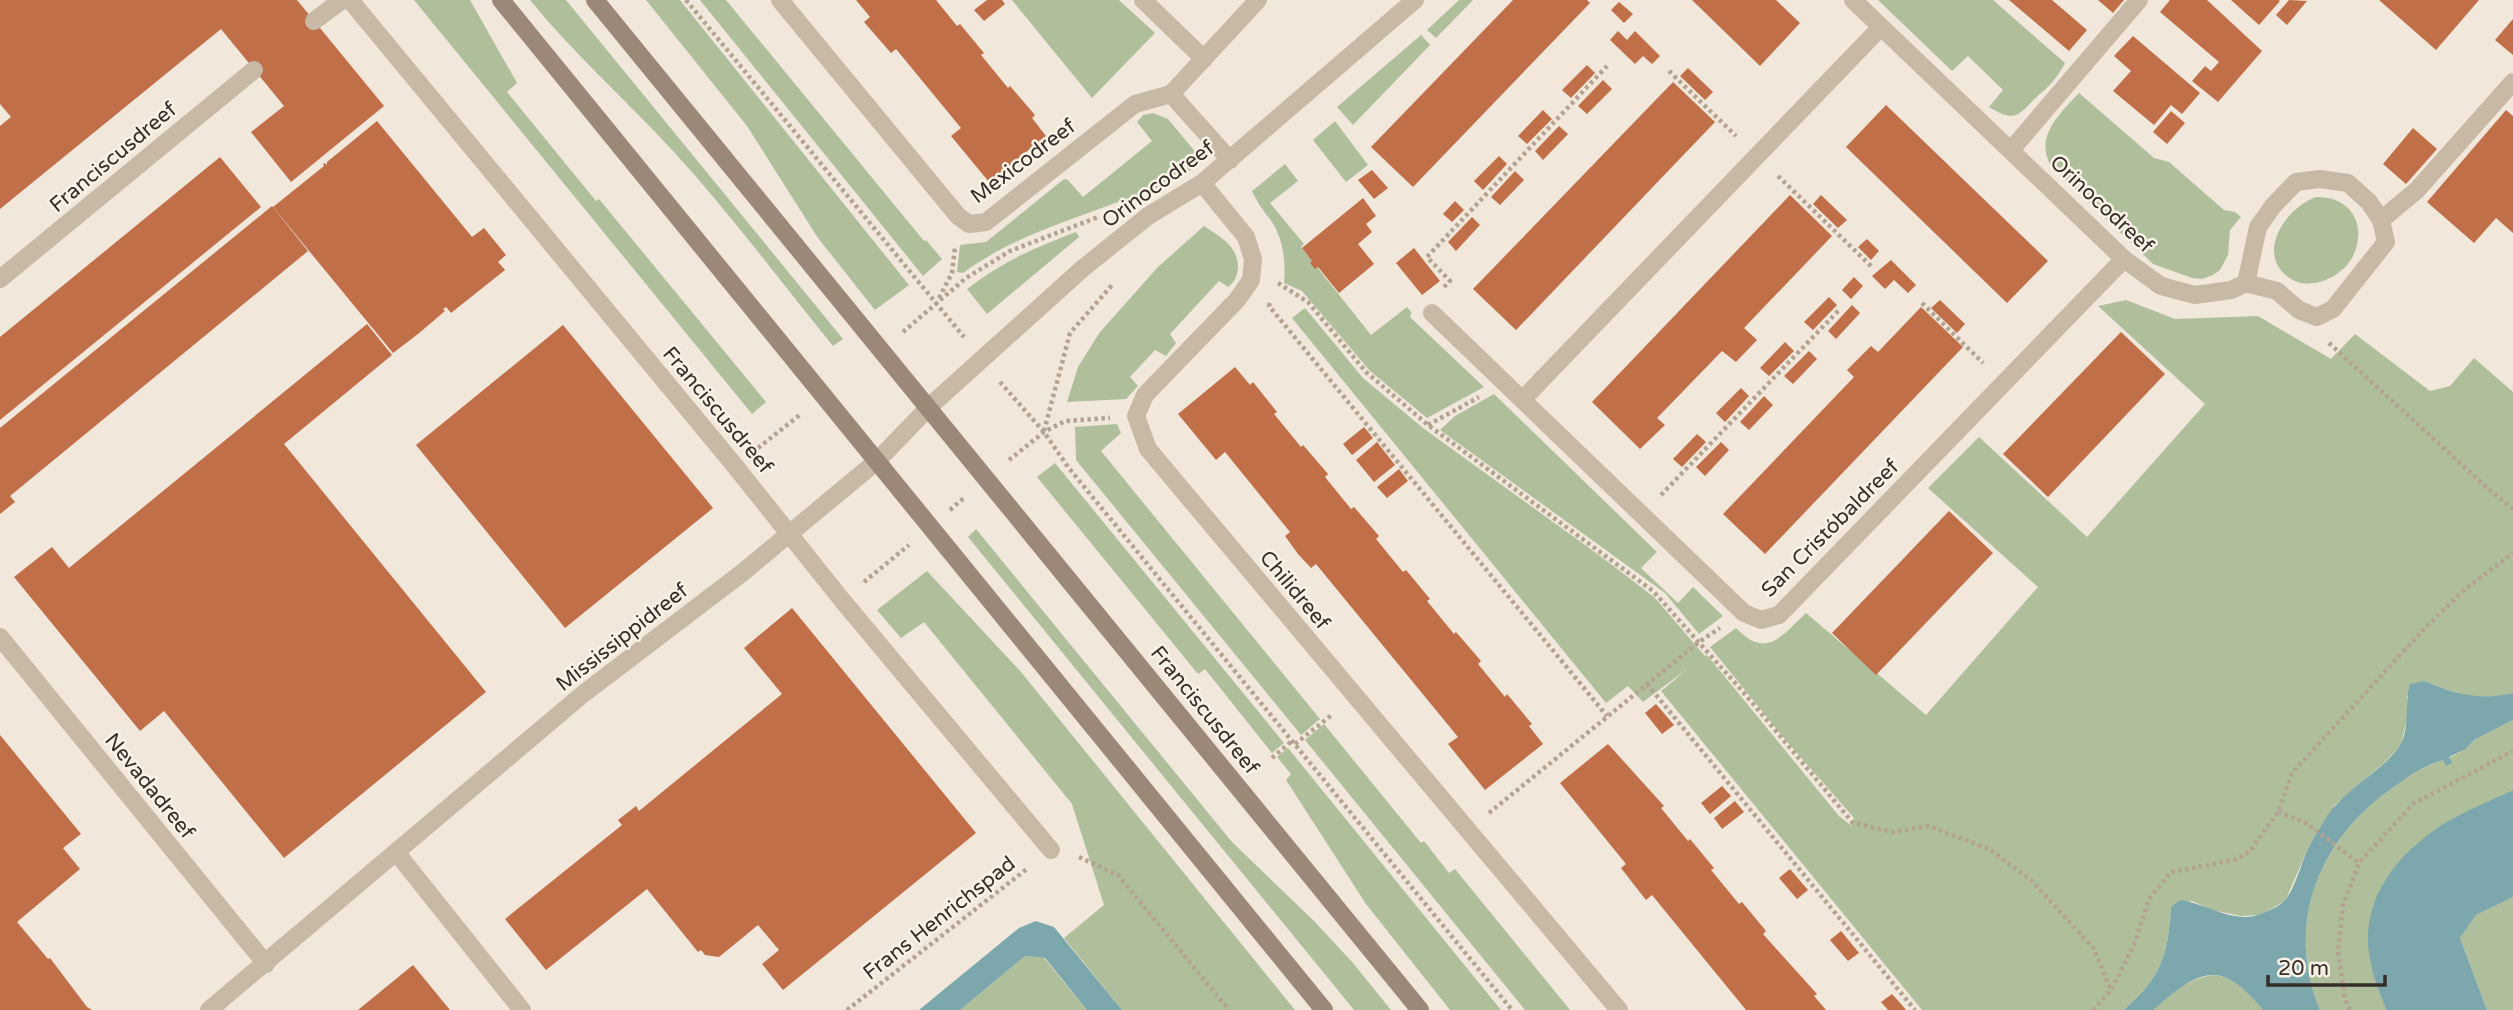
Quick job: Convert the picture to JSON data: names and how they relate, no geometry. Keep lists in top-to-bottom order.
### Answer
{
  "streets": {
    "main road": ["Franciscusdreef"],
    "street": [
      "Mexicodreef",
      "Orinocodreef",
      "San Cristóbaldreef",
      "Chilidreef",
      "Mississippidreef",
      "Nevadadreef"
    ],
    "path": ["Frans Henrichspad"]
  },
  "crossings": [
    ["Franciscusdreef", "Orinocodreef"],
    ["Franciscusdreef", "Mississippidreef"],
    ["Franciscusdreef", "Frans Henrichspad"],
    ["Orinocodreef", "San Cristóbaldreef"],
    ["Mississippidreef", "Nevadadreef"]
  ],
  "scale_bar": "20 m"
}
